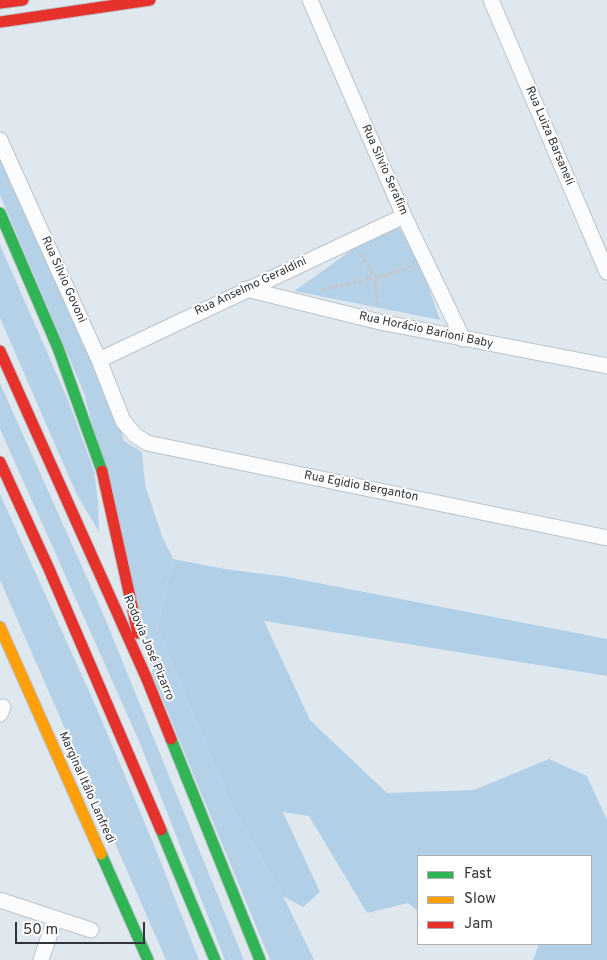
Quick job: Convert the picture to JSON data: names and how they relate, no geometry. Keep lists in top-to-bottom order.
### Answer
{
  "streets": {
    "main road": ["Rodovia José Pizarro", "Marginal Itálo Lanfredi"],
    "street": [
      "Rua Luiza Barsaneli",
      "Rua Silvio Serafim",
      "Rua Silvio Govoni",
      "Rua Anselmo Geraldini",
      "Rua Horácio Barioni Baby",
      "Rua Egidio Berganton"
    ]
  },
  "crossings": [
    ["Rua Silvio Serafim", "Rua Anselmo Geraldini"],
    ["Rua Silvio Serafim", "Rua Horácio Barioni Baby"],
    ["Rua Silvio Govoni", "Rua Anselmo Geraldini"],
    ["Rua Silvio Govoni", "Rua Egidio Berganton"],
    ["Rua Anselmo Geraldini", "Rua Horácio Barioni Baby"]
  ],
  "legend": ["Fast", "Slow", "Jam"],
  "scale_bar": "50 m"
}
